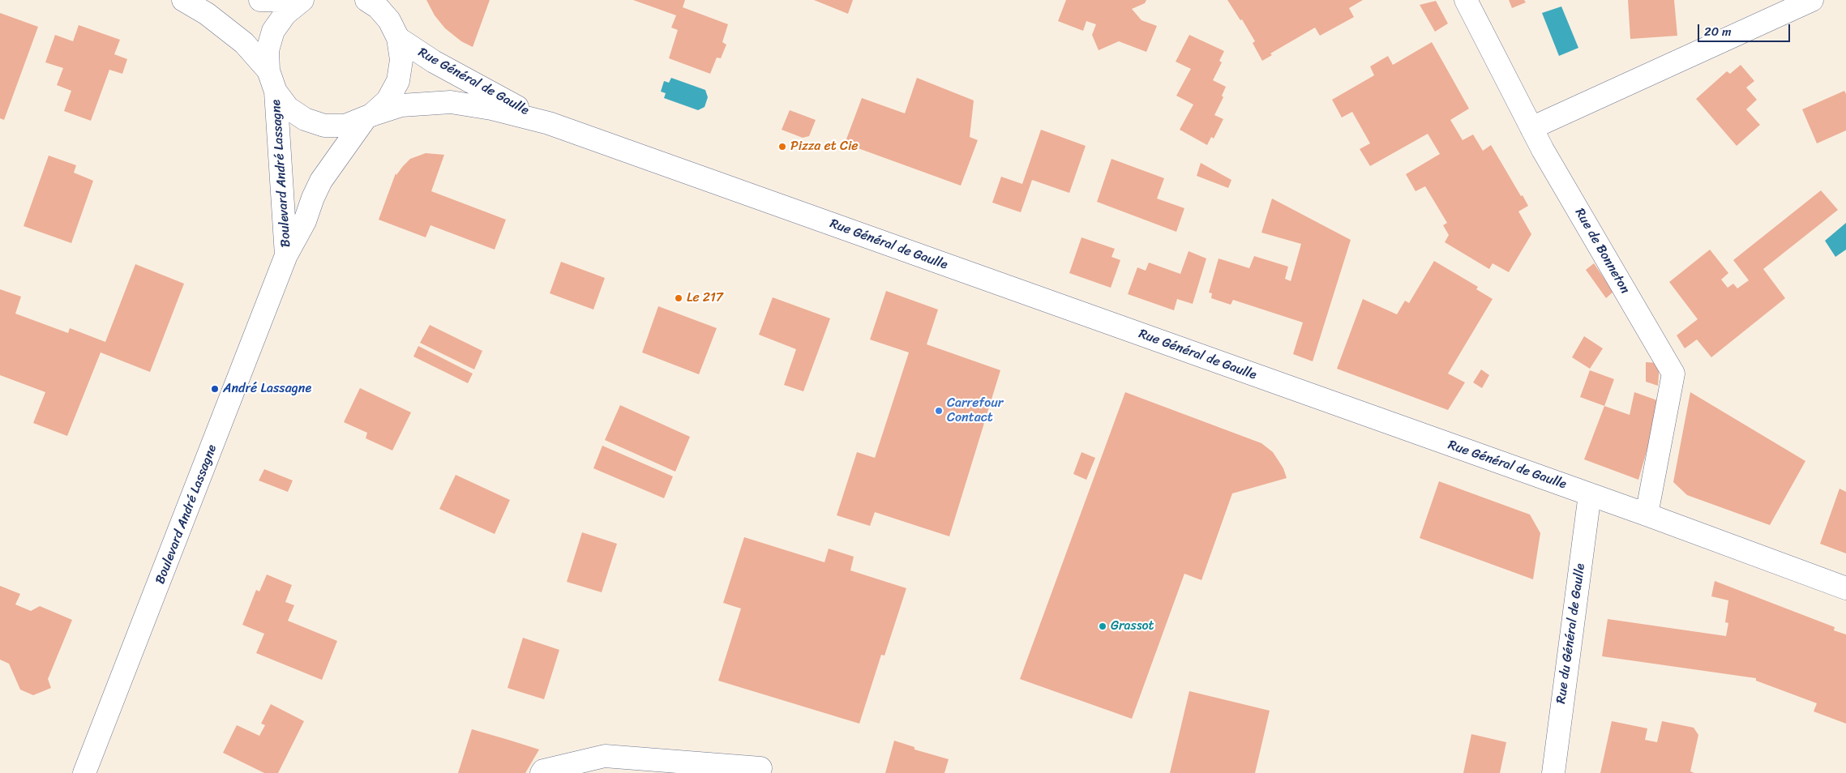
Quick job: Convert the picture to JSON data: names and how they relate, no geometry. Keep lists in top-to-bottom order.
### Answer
{
  "streets": {
    "street": [
      "Rue Général de Gaulle",
      "Boulevard André Lassagne",
      "Rue de Bonneton",
      "Rue du Général de Gaulle"
    ]
  },
  "crossings": [
    ["Rue Général de Gaulle", "Boulevard André Lassagne"],
    ["Rue Général de Gaulle", "Rue de Bonneton"],
    ["Rue Général de Gaulle", "Rue du Général de Gaulle"]
  ],
  "places": [
    "Pizza et Cie",
    "Le 217",
    "André Lassagne",
    "Carrefour Contact",
    "Grassot"
  ],
  "scale_bar": "20 m"
}
